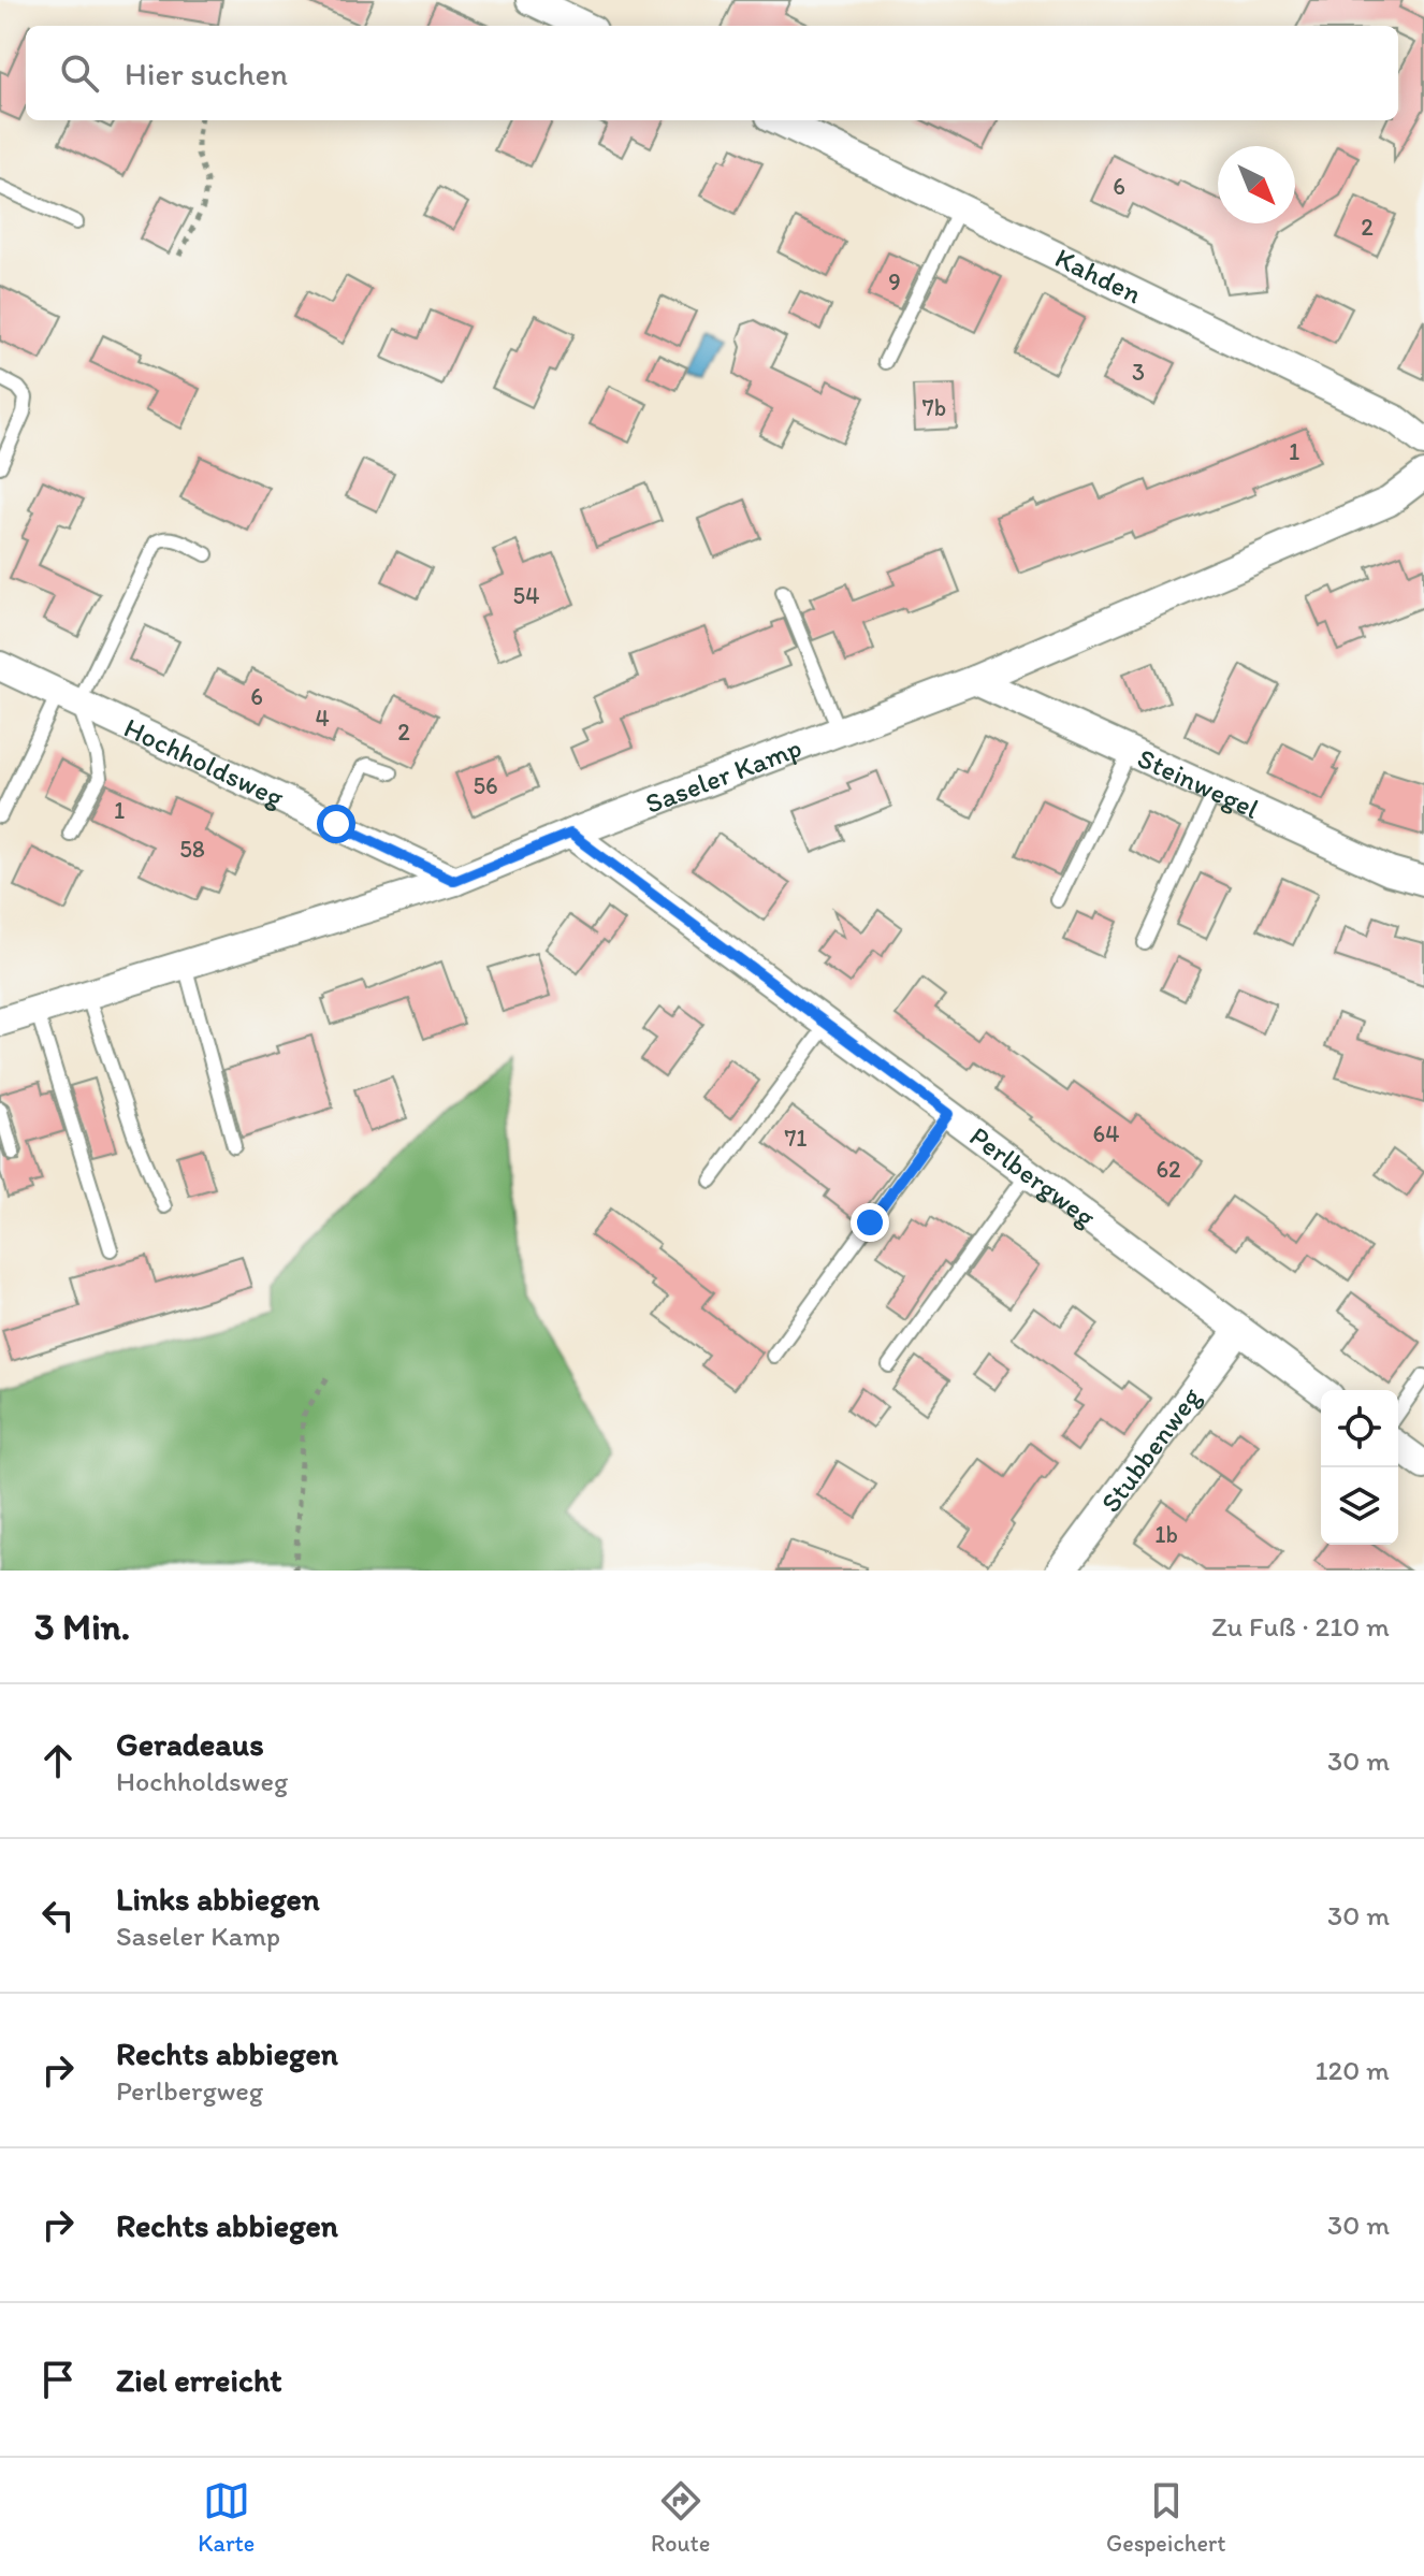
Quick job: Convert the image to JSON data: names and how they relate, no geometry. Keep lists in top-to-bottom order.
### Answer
{
  "streets": {
    "street": [
      "Kahden",
      "Hochholdsweg",
      "Saseler Kamp",
      "Steinwegel",
      "Perlbergweg",
      "Stubbenweg"
    ]
  },
  "crossings": [
    ["Hochholdsweg", "Saseler Kamp"],
    ["Saseler Kamp", "Steinwegel"],
    ["Saseler Kamp", "Perlbergweg"],
    ["Perlbergweg", "Stubbenweg"]
  ],
  "house_numbers": [
    "6",
    "2",
    "9",
    "3",
    "7b",
    "1",
    "54",
    "6",
    "4",
    "2",
    "56",
    "1",
    "58",
    "64",
    "71",
    "62",
    "1b"
  ],
  "north": "bottom right",
  "page": {
    "search": "Hier suchen",
    "heading": ["3 Min.", "Zu Fuß · 210 m"],
    "list": [
      ["Geradeaus", "Hochholdsweg", "30 m"],
      ["Links abbiegen", "Saseler Kamp", "30 m"],
      ["Rechts abbiegen", "Perlbergweg", "120 m"],
      ["Rechts abbiegen", "30 m"],
      "Ziel erreicht"
    ],
    "nav": ["Karte", "Route", "Gespeichert"]
  }
}
